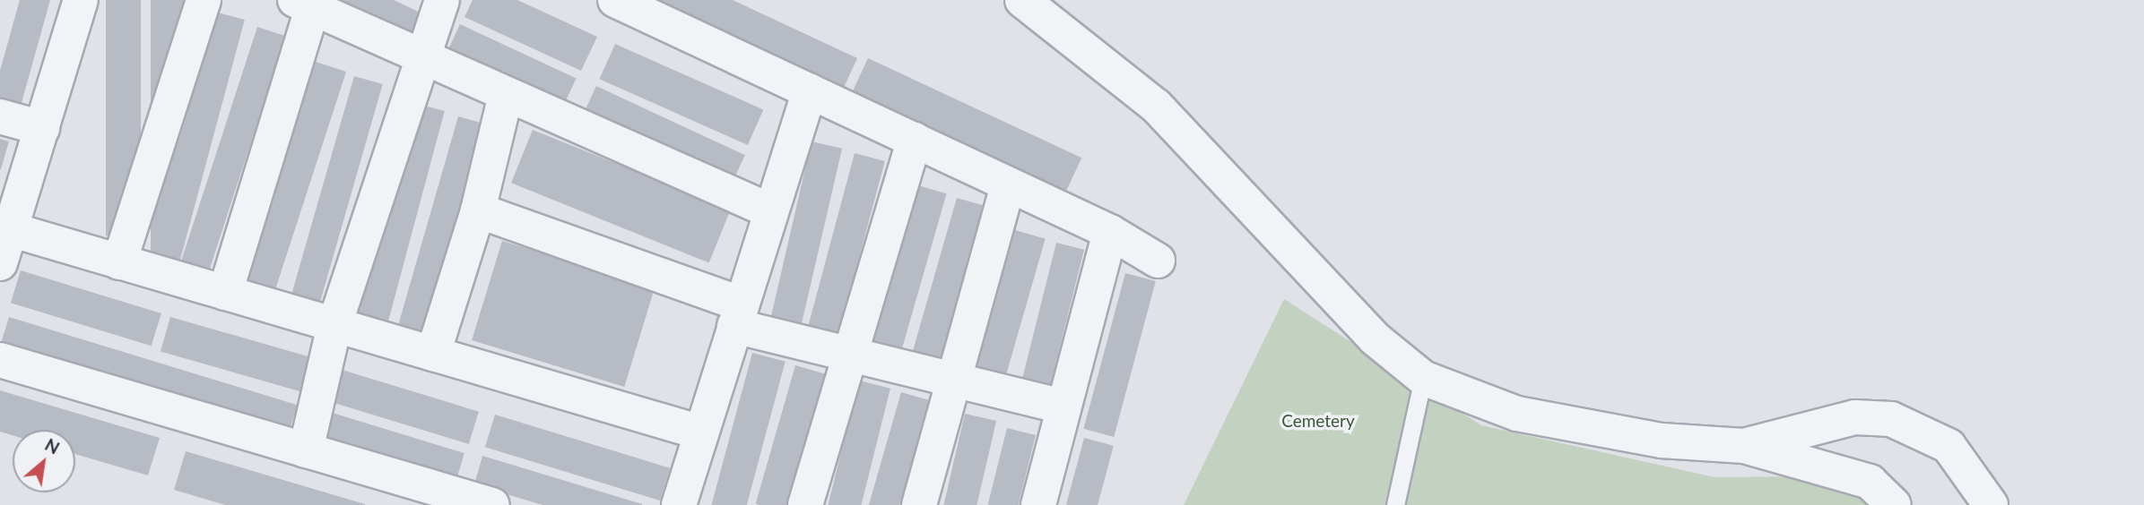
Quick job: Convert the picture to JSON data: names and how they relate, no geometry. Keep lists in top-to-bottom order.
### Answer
{
  "parks": ["Cemetery"],
  "north": "top right"
}
